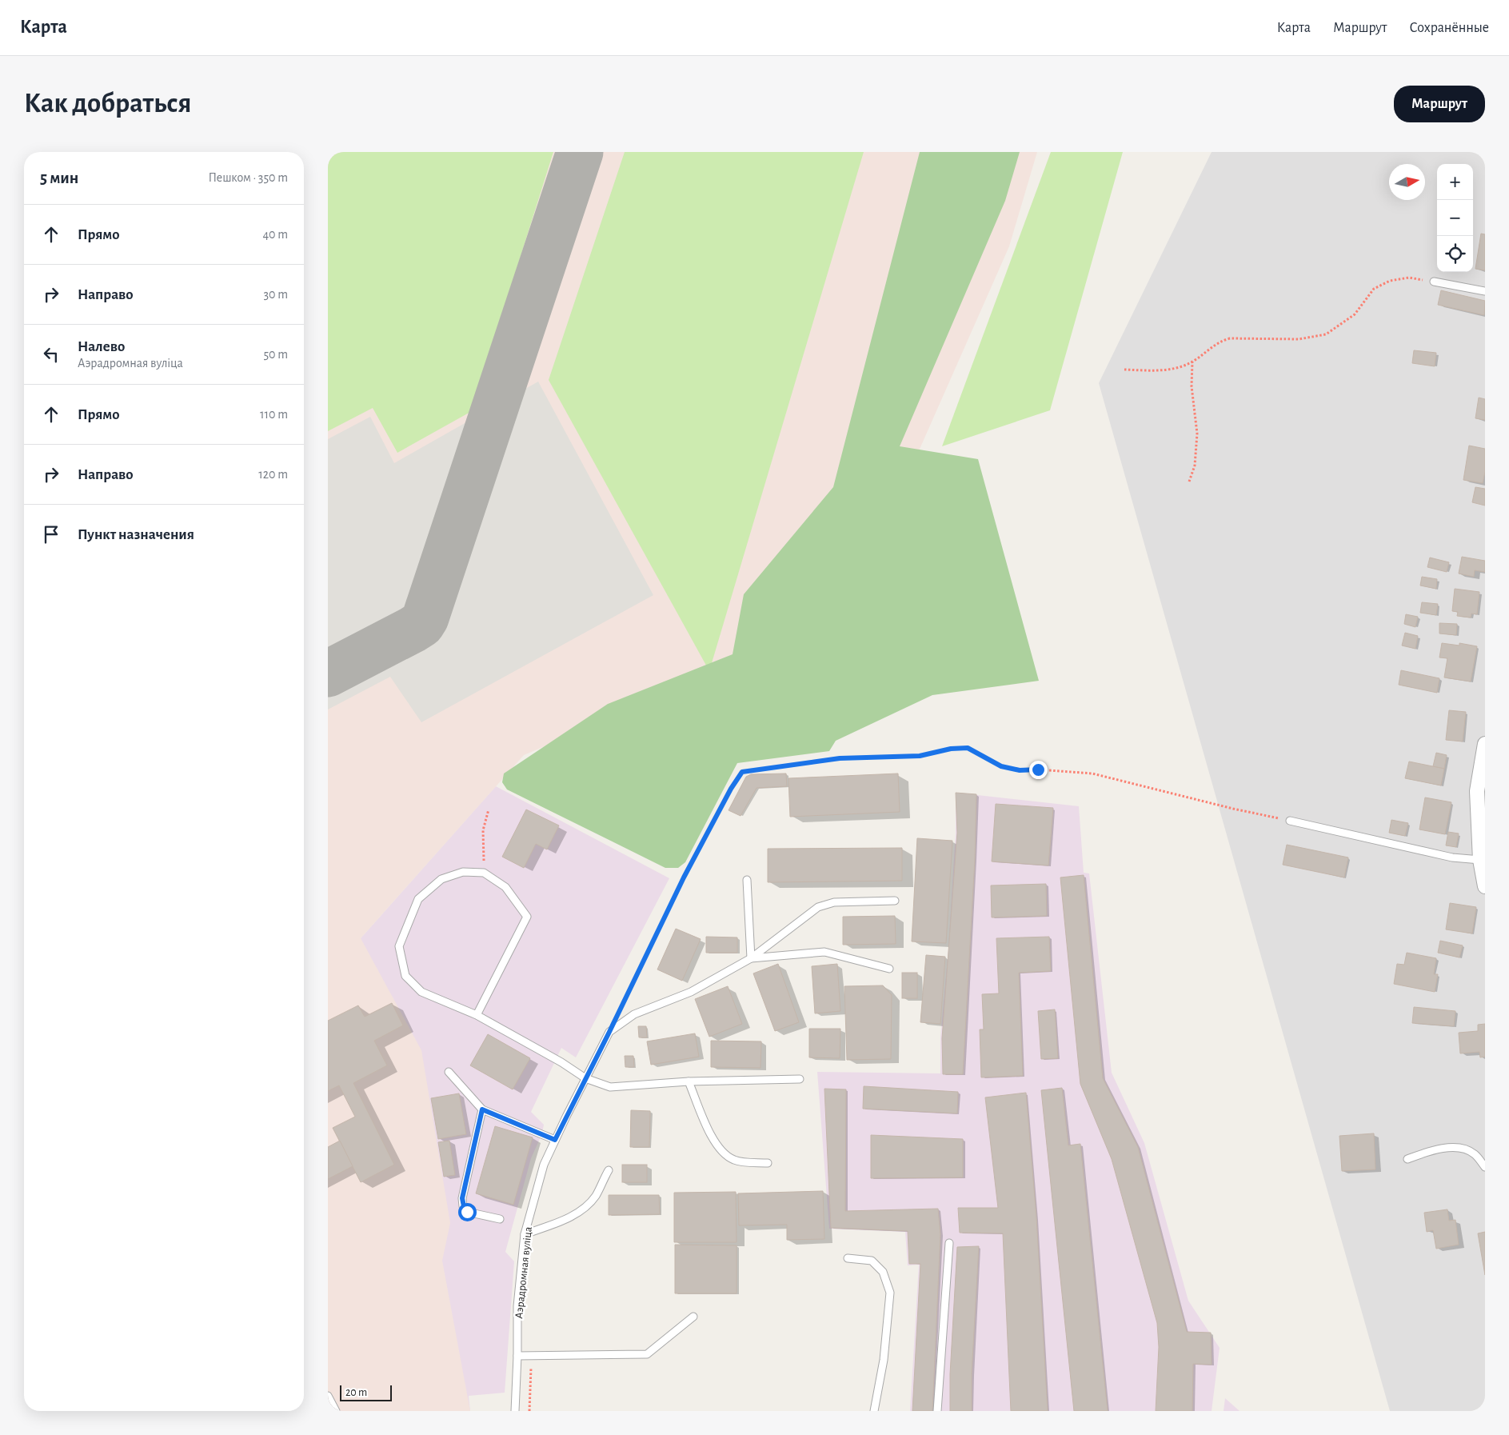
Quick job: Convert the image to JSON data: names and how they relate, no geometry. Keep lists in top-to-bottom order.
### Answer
{
  "streets": {
    "lane": ["Аэрадромная вуліца"]
  },
  "scale_bar": "20 m",
  "north": "right",
  "page": {
    "header": "Карта",
    "nav": ["Карта", "Маршрут", "Сохранённые"],
    "buttons": "Маршрут",
    "title": "Как добраться",
    "heading": ["5 мин", "Пешком · 350 m"],
    "map_buttons": ["+", "−"],
    "list": [
      ["Прямо", "40 m"],
      ["Направо", "30 m"],
      ["Налево", "Аэрадромная вуліца", "50 m"],
      ["Прямо", "110 m"],
      ["Направо", "120 m"],
      "Пункт назначения"
    ],
    "scale": "20 m"
  }
}
